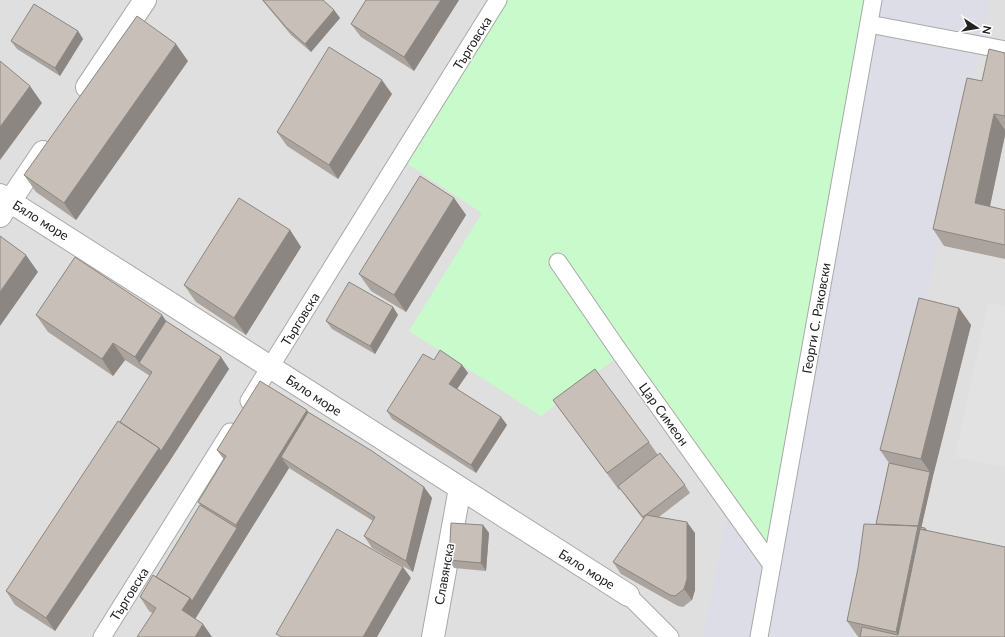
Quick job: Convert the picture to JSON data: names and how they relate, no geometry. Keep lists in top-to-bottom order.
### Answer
{
  "streets": {
    "street": [
      "Търговска",
      "Бяло море",
      "Георги С. Раковски",
      "Цар Симеон",
      "Славянска"
    ]
  },
  "crossings": [
    ["Търговска", "Бяло море"],
    ["Бяло море", "Славянска"],
    ["Георги С. Раковски", "Цар Симеон"]
  ],
  "north": "right"
}
